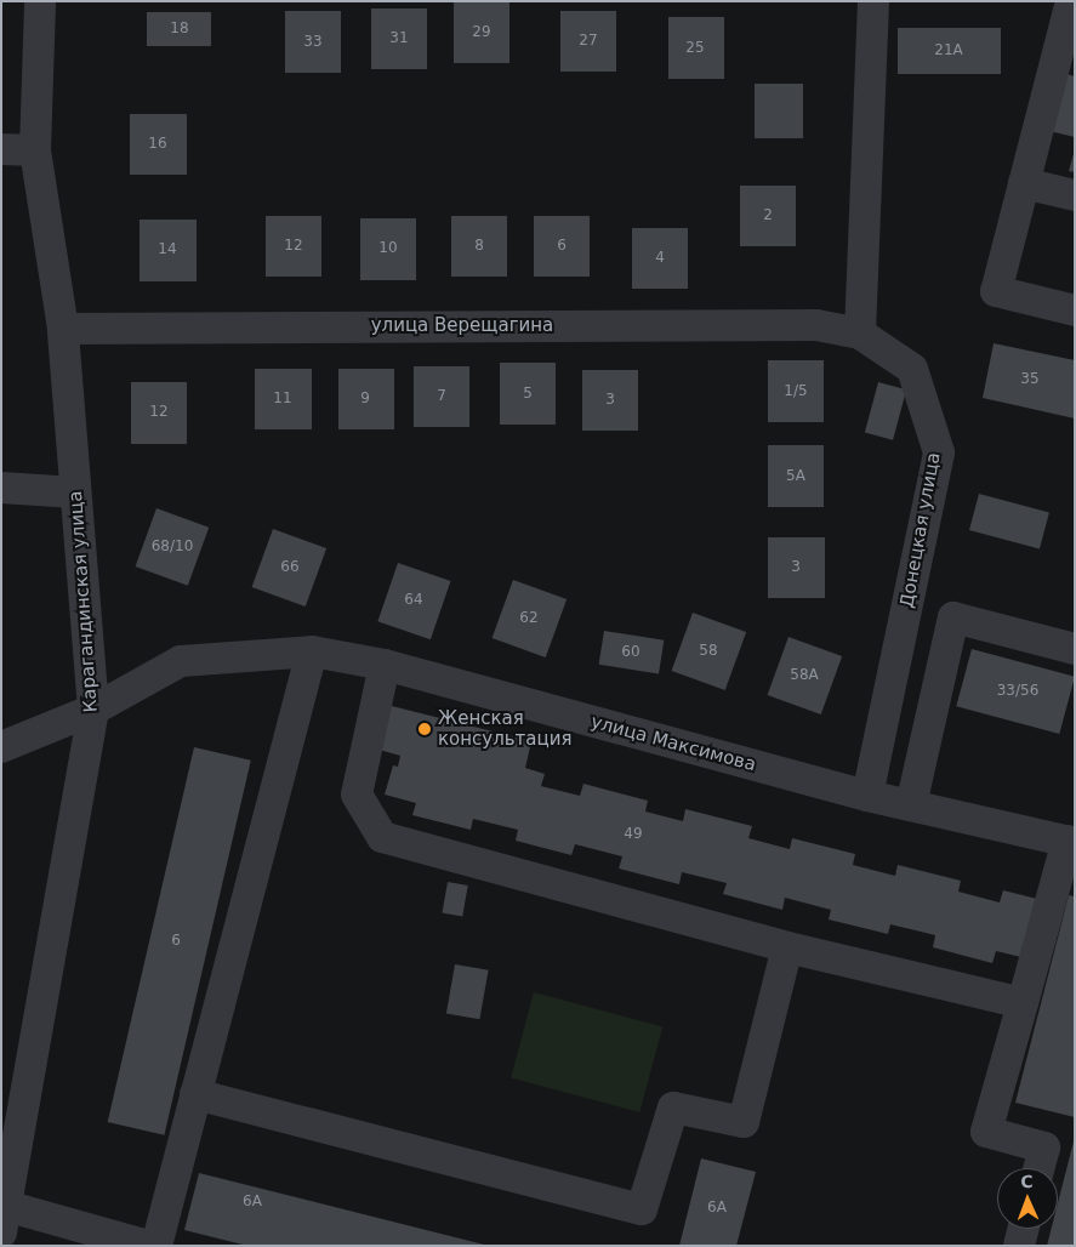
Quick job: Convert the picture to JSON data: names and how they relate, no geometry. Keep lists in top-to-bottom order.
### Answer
{
  "streets": {
    "street": [
      "улица Верещагина",
      "Донецкая улица",
      "Карагандинская улица",
      "улица Максимова"
    ]
  },
  "crossings": [
    ["улица Верещагина", "Донецкая улица"],
    ["улица Верещагина", "Карагандинская улица"],
    ["Донецкая улица", "улица Максимова"],
    ["Карагандинская улица", "улица Максимова"]
  ],
  "places": ["Женская консультация"],
  "house_numbers": [
    "18",
    "29",
    "31",
    "27",
    "33",
    "25",
    "21А",
    "16",
    "2",
    "12",
    "8",
    "6",
    "10",
    "14",
    "4",
    "35",
    "1/5",
    "5",
    "7",
    "11",
    "9",
    "3",
    "12",
    "5А",
    "68/10",
    "66",
    "3",
    "64",
    "62",
    "58",
    "60",
    "58А",
    "33/56",
    "49",
    "6",
    "6А",
    "6А"
  ],
  "north": "top"
}
